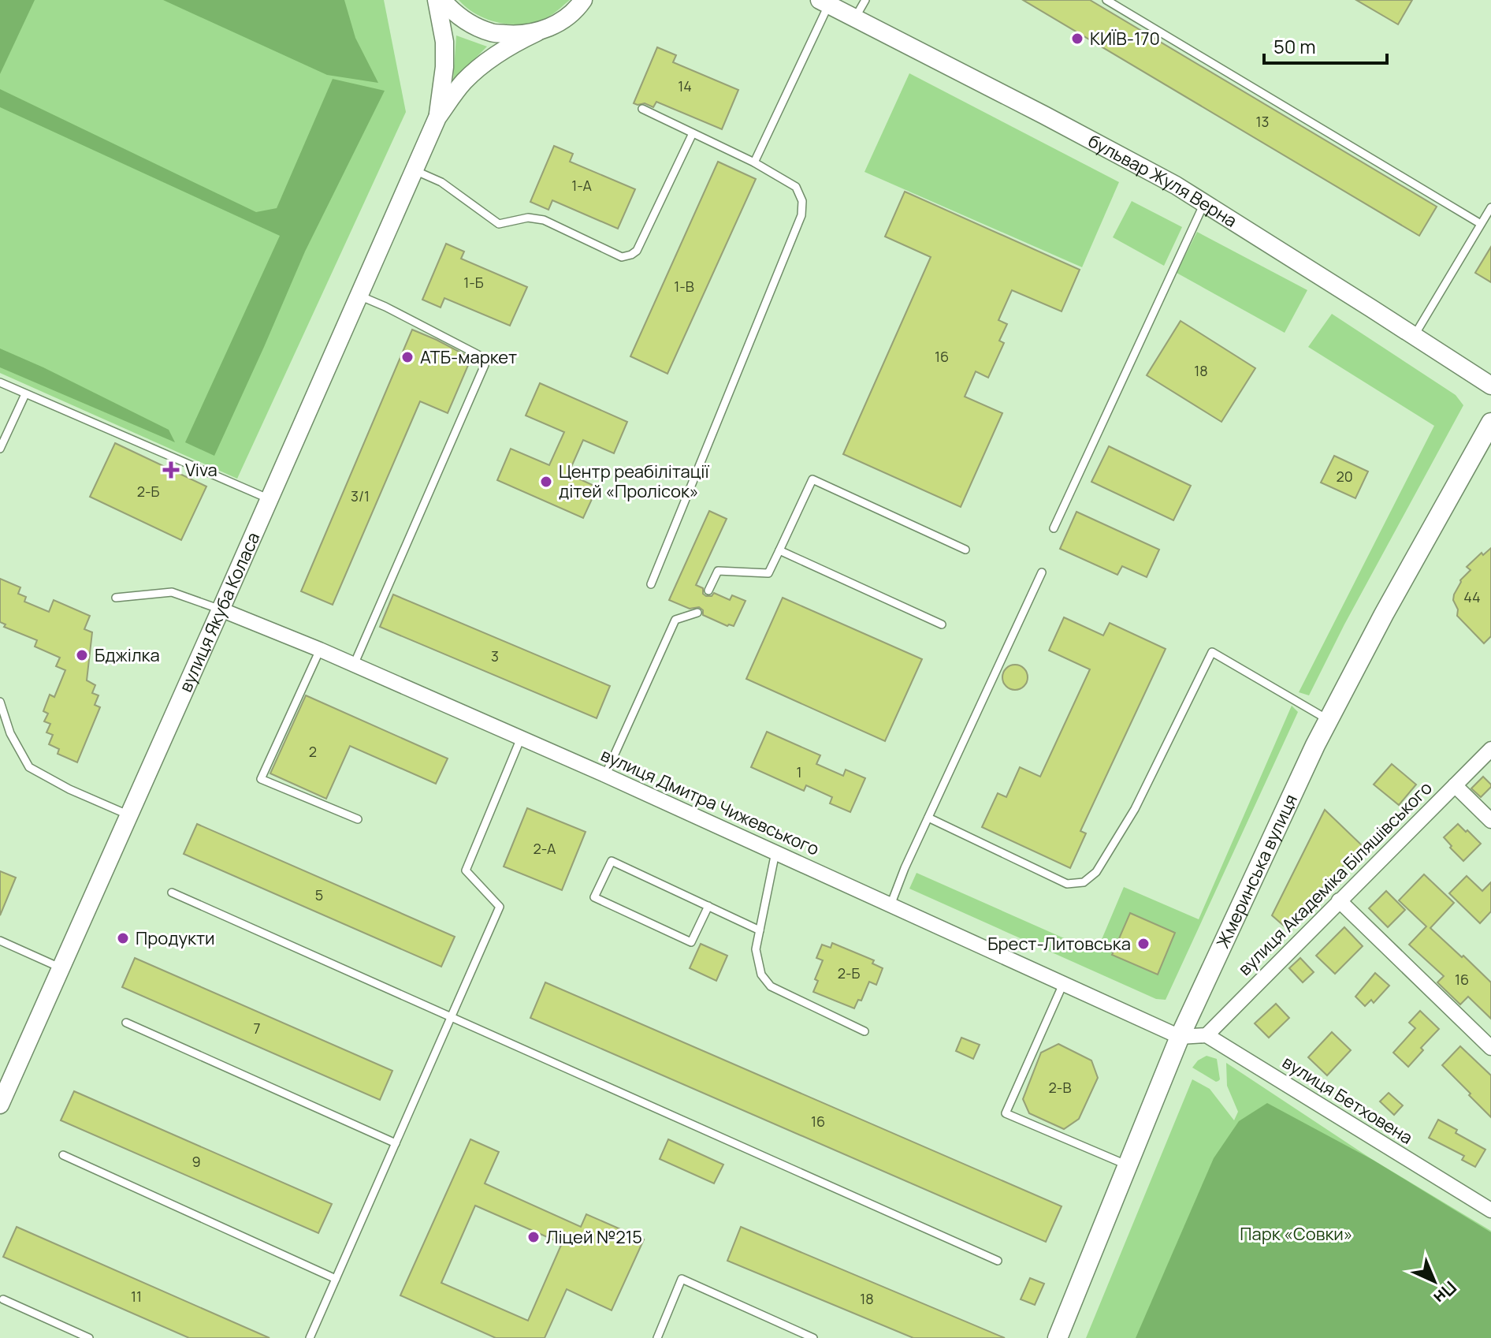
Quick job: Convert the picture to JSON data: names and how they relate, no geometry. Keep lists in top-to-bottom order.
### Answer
{
  "streets": {
    "main road": ["Жмеринська вулиця"],
    "street": [
      "бульвар Жуля Верна",
      "вулиця Якуба Коласа",
      "вулиця Дмитра Чижевського",
      "вулиця Академіка Біляшівського",
      "вулиця Бетховена"
    ]
  },
  "crossings": [
    ["вулиця Якуба Коласа", "вулиця Дмитра Чижевського"],
    ["вулиця Дмитра Чижевського", "Жмеринська вулиця"],
    ["вулиця Академіка Біляшівського", "вулиця Бетховена"]
  ],
  "parks": ["Парк «Совки»"],
  "places": {
    "other": [
      "КИЇВ-170",
      "АТБ-маркет",
      "Центр реабілітації дітей «Пролісок»",
      "Бджілка",
      "Продукти",
      "Брест-Литовська",
      "Ліцей №215"
    ],
    "health": ["Viva"]
  },
  "house_numbers": [
    "14",
    "13",
    "1-А",
    "1-Б",
    "1-В",
    "16",
    "18",
    "20",
    "2-Б",
    "3/1",
    "44",
    "3",
    "2",
    "1",
    "2-А",
    "5",
    "2-Б",
    "16",
    "7",
    "2-В",
    "16",
    "9",
    "11",
    "18"
  ],
  "scale_bar": "50 m",
  "north": "bottom right"
}
